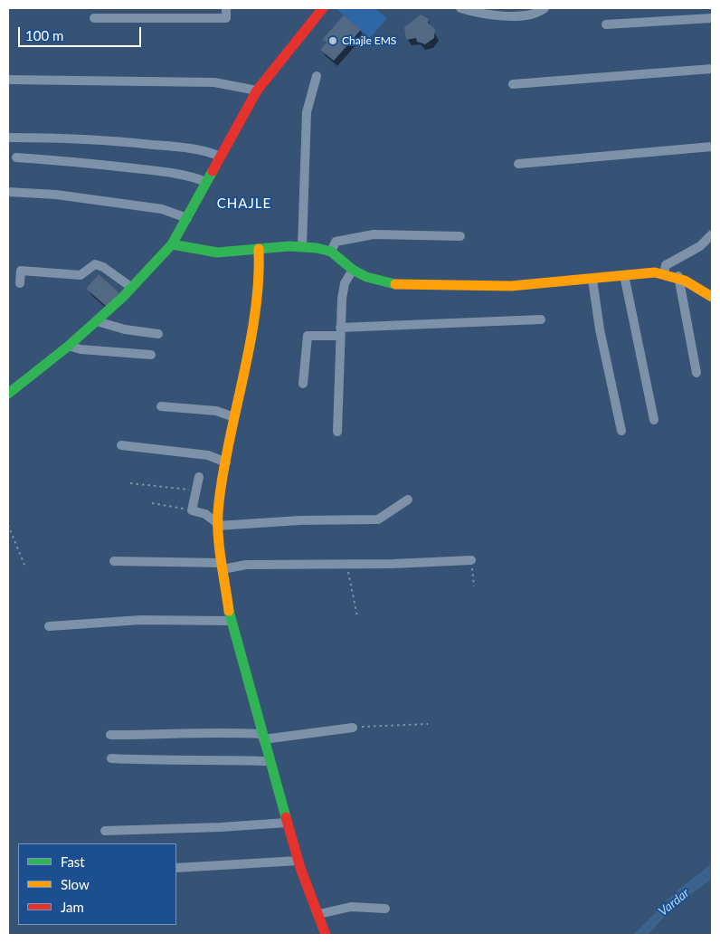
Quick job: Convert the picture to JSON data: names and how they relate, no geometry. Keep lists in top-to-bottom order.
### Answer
{
  "districts": ["CHAJLE"],
  "water": ["Vardar"],
  "places": ["Chajle EMS"],
  "legend": ["Fast", "Slow", "Jam"],
  "scale_bar": "100 m"
}
